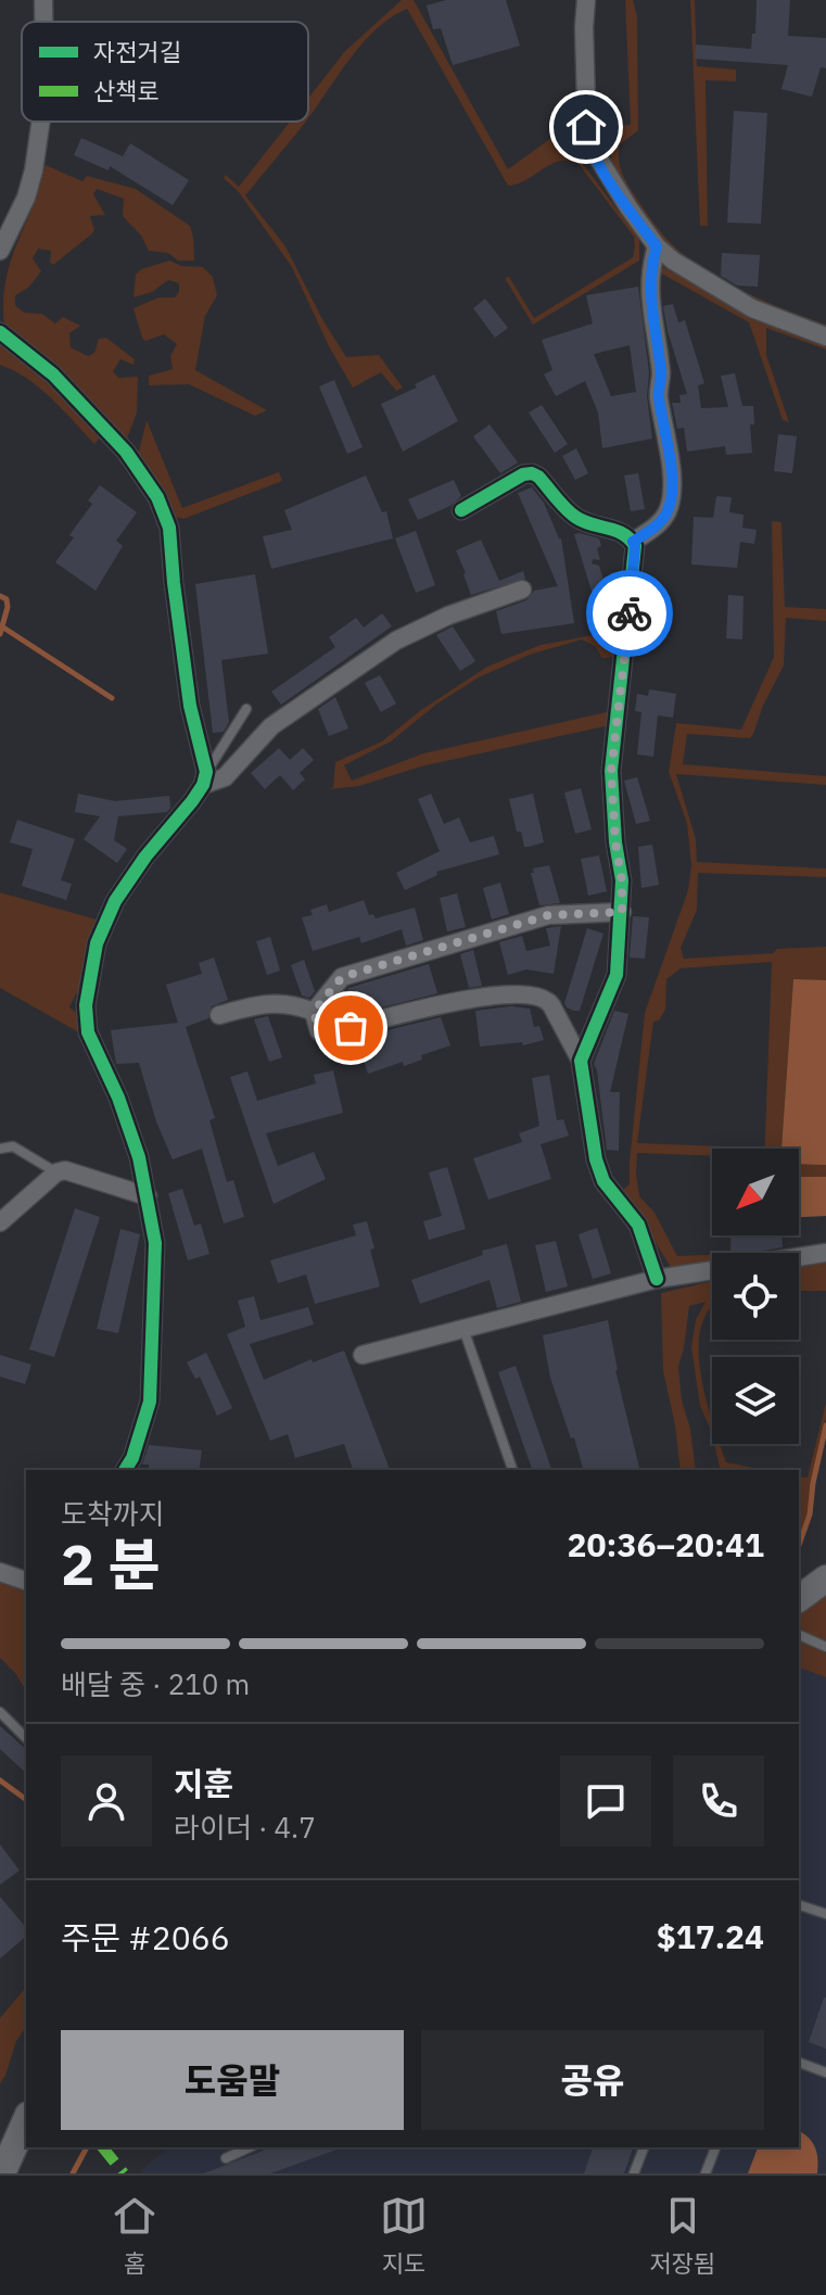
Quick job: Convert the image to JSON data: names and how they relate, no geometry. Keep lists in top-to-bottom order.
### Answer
{
  "legend": ["자전거길", "산책로"],
  "north": "bottom left",
  "page": {
    "heading": ["2 분", "도착까지", "20:36–20:41"],
    "panel": [
      "지훈",
      "라이더 · 4.7",
      "주문 #2066",
      "$17.24"
    ],
    "bar": "배달 중 · 210 m",
    "buttons": ["도움말", "공유"],
    "tabs": ["홈", "지도", "저장됨"]
  }
}
